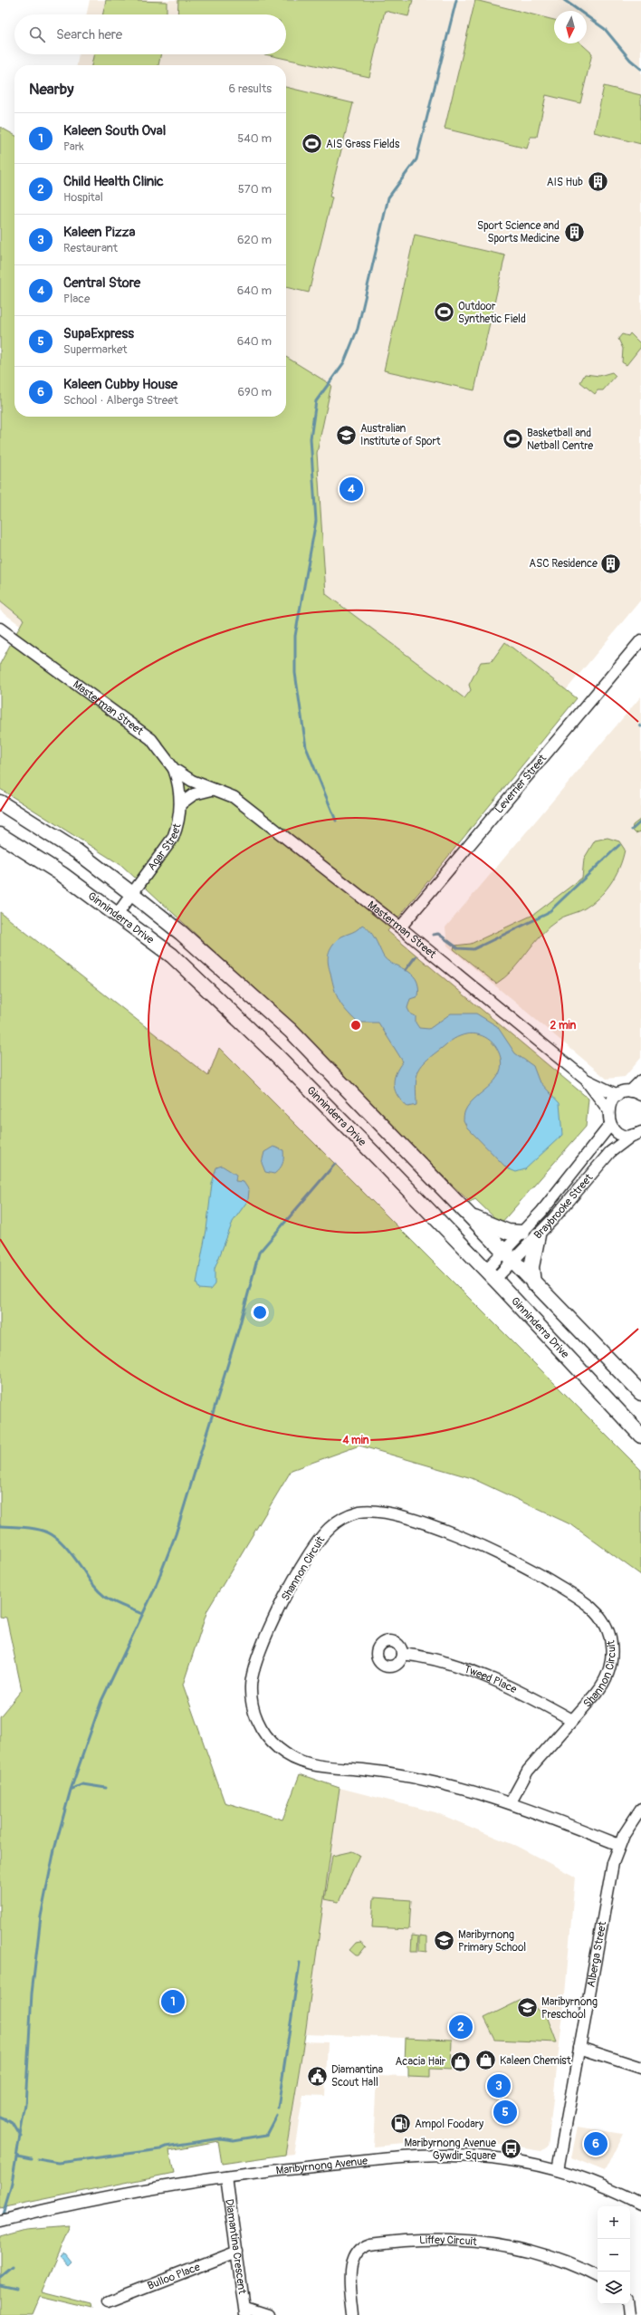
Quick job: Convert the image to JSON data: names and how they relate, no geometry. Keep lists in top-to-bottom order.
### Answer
{
  "streets": {
    "main road": ["Ginninderra Drive"],
    "street": [
      "Masterman Street",
      "Leverrier Street",
      "Agar Street",
      "Braybrooke Street",
      "Shannon Circuit",
      "Tweed Place",
      "Alberga Street",
      "Maribyrnong Avenue",
      "Liffey Circuit",
      "Diamantina Crescent",
      "Bulloo Place"
    ]
  },
  "crossings": [
    ["Masterman Street", "Leverrier Street"],
    ["Masterman Street", "Agar Street"],
    ["Agar Street", "Ginninderra Drive"],
    ["Ginninderra Drive", "Braybrooke Street"],
    ["Shannon Circuit", "Tweed Place"],
    ["Shannon Circuit", "Alberga Street"],
    ["Alberga Street", "Maribyrnong Avenue"],
    ["Maribyrnong Avenue", "Diamantina Crescent"],
    ["Diamantina Crescent", "Bulloo Place"]
  ],
  "places": {
    "sports": ["AIS Grass Fields", "Outdoor Synthetic Field", "Basketball and Netball Centre"],
    "building": ["AIS Hub", "Sport Science and Sports Medicine", "ASC Residence"],
    "school or university": ["Australian Institute of Sport", "Maribyrnong Primary School", "Maribyrnong Preschool"],
    "shop": ["Kaleen Chemist", "Acacia Hair"],
    "public building": ["Diamantina Scout Hall"],
    "fuel station": ["Ampol Foodary"],
    "bus stop": ["Maribyrnong Avenue Gywdir Square"]
  },
  "north": "bottom",
  "page": {
    "search": "Search here",
    "heading": ["Nearby", "6 results"],
    "list": [
      {
        "mark": "1",
        "name": "Kaleen South Oval",
        "note": "Park",
        "value": "540 m"
      },
      {
        "mark": "2",
        "name": "Child Health Clinic",
        "note": "Hospital",
        "value": "570 m"
      },
      {
        "mark": "3",
        "name": "Kaleen Pizza",
        "note": "Restaurant",
        "value": "620 m"
      },
      {
        "mark": "4",
        "name": "Central Store",
        "note": "Place",
        "value": "640 m"
      },
      {
        "mark": "5",
        "name": "SupaExpress",
        "note": "Supermarket",
        "value": "640 m"
      },
      {
        "mark": "6",
        "name": "Kaleen Cubby House",
        "note": "School · Alberga Street",
        "value": "690 m"
      }
    ],
    "pins": [
      "4",
      "1",
      "2",
      "3",
      "5",
      "6"
    ],
    "map_buttons": ["+", "−"]
  },
  "rings": ["2 min", "4 min"]
}
